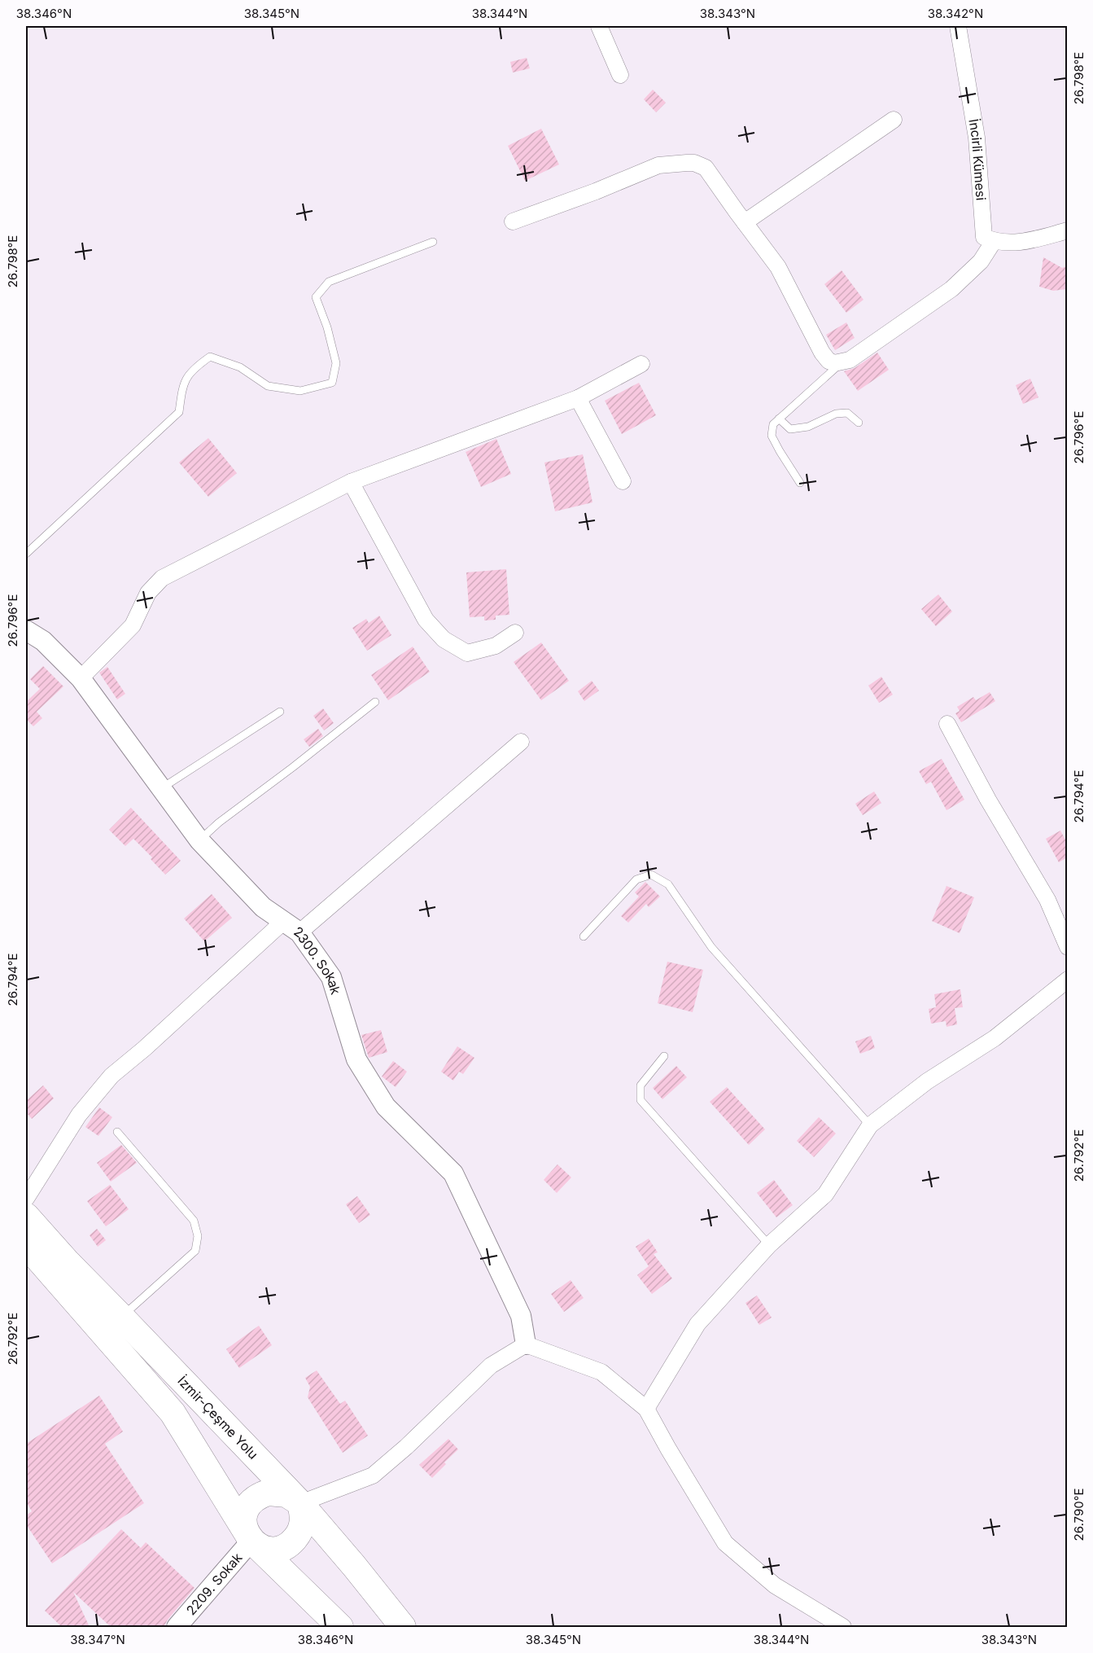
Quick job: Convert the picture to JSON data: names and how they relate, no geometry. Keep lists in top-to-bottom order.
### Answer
{
  "streets": {
    "highway": ["İzmir-Çeşme Yolu"],
    "street": ["İncirli Kümesi", "2300. Sokak", "2209. Sokak"]
  },
  "crossings": [
    ["İzmir-Çeşme Yolu", "2209. Sokak"]
  ],
  "coordinates": [
    "38.346°N",
    "38.345°N",
    "38.344°N",
    "38.343°N",
    "38.342°N",
    "26.798°E",
    "26.796°E",
    "26.794°E",
    "26.792°E",
    "26.790°E",
    "38.347°N"
  ]
}
